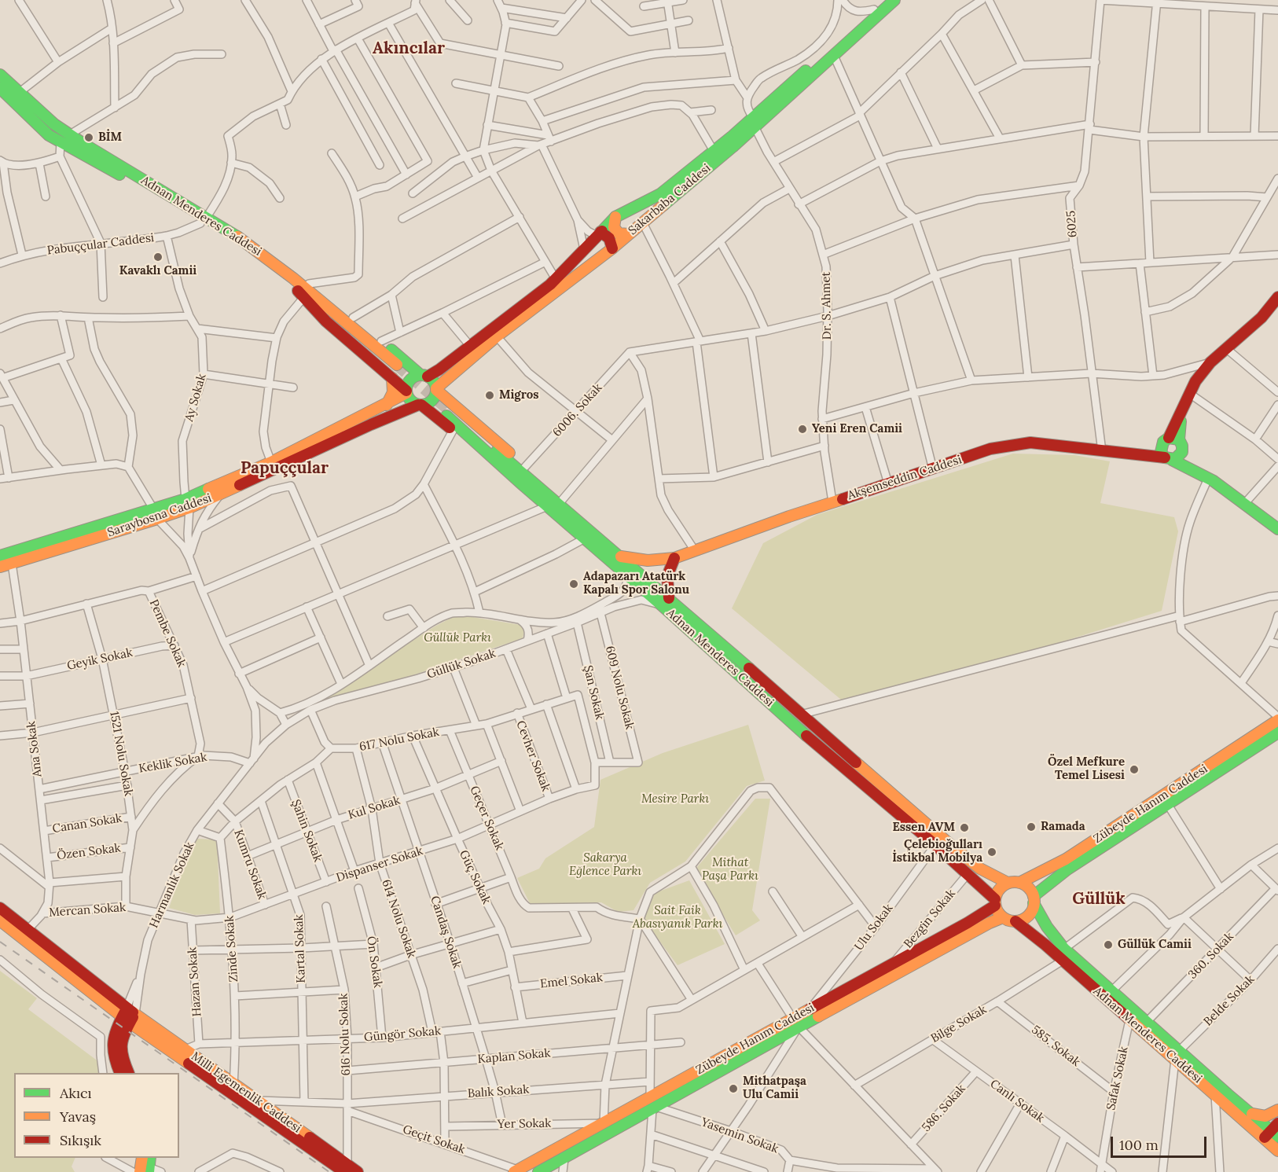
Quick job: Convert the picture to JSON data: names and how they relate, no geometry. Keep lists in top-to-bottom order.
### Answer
{
  "streets": {
    "main road": [
      "Sakarbaba Caddesi",
      "Adnan Menderes Caddesi",
      "Akşemseddin Caddesi",
      "Saraybosna Caddesi",
      "Zübeyde Hanım Caddesi",
      "Milli Egemenlik Caddesi"
    ],
    "street": [
      "6025",
      "Pabuççular Caddesi",
      "Dr. S. Ahmet",
      "Ay Sokak",
      "6006. Sokak",
      "Pembe Sokak",
      "Geyik Sokak",
      "Güllük Sokak",
      "609 Nolu Sokak",
      "Şan Sokak",
      "617 Nolu Sokak",
      "Ana Sokak",
      "1521 Nolu Sokak",
      "Cevher Sokak",
      "Keklik Sokak",
      "Kul Sokak",
      "Geçer Sokak",
      "Canan Sokak",
      "Şahin Sokak",
      "Özen Sokak",
      "Kumru Sokak",
      "Dispanser Sokak",
      "Güç Sokak",
      "Harmanlık Sokak",
      "Mercan Sokak",
      "614 Nolu Sokak",
      "Bezgin Sokak",
      "Ulu Sokak",
      "Candaş Sokak",
      "Zinde Sokak",
      "Kartal Sokak",
      "360. Sokak",
      "Ön Sokak",
      "Emel Sokak",
      "Hazan Sokak",
      "Belde Sokak",
      "Bilge Sokak",
      "616 Nolu Sokak",
      "Güngör Sokak",
      "585. Sokak",
      "Kaplan Sokak",
      "Safak Sokak",
      "Balık Sokak",
      "Canlı Sokak",
      "586. Sokak",
      "Yer Sokak",
      "Yasemin Sokak",
      "Geçit Sokak"
    ]
  },
  "crossings": [
    ["Sakarbaba Caddesi", "Dr. S. Ahmet"],
    ["Sakarbaba Caddesi", "Saraybosna Caddesi"],
    ["Adnan Menderes Caddesi", "Pabuççular Caddesi"],
    ["Adnan Menderes Caddesi", "Akşemseddin Caddesi"],
    ["Adnan Menderes Caddesi", "Güllük Sokak"],
    ["Adnan Menderes Caddesi", "Zübeyde Hanım Caddesi"],
    ["Adnan Menderes Caddesi", "Bezgin Sokak"],
    ["Adnan Menderes Caddesi", "Ulu Sokak"],
    ["Adnan Menderes Caddesi", "360. Sokak"],
    ["Adnan Menderes Caddesi", "Belde Sokak"],
    ["Adnan Menderes Caddesi", "Bilge Sokak"],
    ["Adnan Menderes Caddesi", "Safak Sokak"],
    ["6025", "Akşemseddin Caddesi"],
    ["Pabuççular Caddesi", "Ay Sokak"],
    ["Dr. S. Ahmet", "Akşemseddin Caddesi"],
    ["Ay Sokak", "Saraybosna Caddesi"],
    ["Saraybosna Caddesi", "Ana Sokak"],
    ["Pembe Sokak", "Geyik Sokak"],
    ["Pembe Sokak", "Ana Sokak"],
    ["Pembe Sokak", "1521 Nolu Sokak"],
    ["Pembe Sokak", "Keklik Sokak"],
    ["Geyik Sokak", "Ana Sokak"],
    ["Geyik Sokak", "1521 Nolu Sokak"],
    ["Güllük Sokak", "609 Nolu Sokak"],
    ["Güllük Sokak", "Şan Sokak"],
    ["Güllük Sokak", "Harmanlık Sokak"],
    ["609 Nolu Sokak", "Şan Sokak"],
    ["617 Nolu Sokak", "Cevher Sokak"],
    ["617 Nolu Sokak", "Geçer Sokak"],
    ["617 Nolu Sokak", "Dispanser Sokak"],
    ["617 Nolu Sokak", "Güç Sokak"],
    ["617 Nolu Sokak", "614 Nolu Sokak"],
    ["617 Nolu Sokak", "Candaş Sokak"],
    ["Ana Sokak", "Keklik Sokak"],
    ["Ana Sokak", "Canan Sokak"],
    ["Ana Sokak", "Özen Sokak"],
    ["Ana Sokak", "Mercan Sokak"],
    ["Ana Sokak", "Milli Egemenlik Caddesi"],
    ["1521 Nolu Sokak", "Keklik Sokak"],
    ["1521 Nolu Sokak", "Canan Sokak"],
    ["1521 Nolu Sokak", "Özen Sokak"],
    ["1521 Nolu Sokak", "Mercan Sokak"],
    ["Cevher Sokak", "Dispanser Sokak"],
    ["Keklik Sokak", "Harmanlık Sokak"],
    ["Zübeyde Hanım Caddesi", "Bezgin Sokak"],
    ["Zübeyde Hanım Caddesi", "Ulu Sokak"],
    ["Zübeyde Hanım Caddesi", "Yer Sokak"],
    ["Zübeyde Hanım Caddesi", "Yasemin Sokak"],
    ["Zübeyde Hanım Caddesi", "Geçit Sokak"],
    ["Kul Sokak", "Geçer Sokak"],
    ["Kul Sokak", "Şahin Sokak"],
    ["Kul Sokak", "Kumru Sokak"],
    ["Kul Sokak", "Güç Sokak"],
    ["Kul Sokak", "614 Nolu Sokak"],
    ["Kul Sokak", "Candaş Sokak"],
    ["Kul Sokak", "Kartal Sokak"],
    ["Geçer Sokak", "Dispanser Sokak"],
    ["Şahin Sokak", "Dispanser Sokak"],
    ["Kumru Sokak", "Dispanser Sokak"],
    ["Kumru Sokak", "Harmanlık Sokak"],
    ["Dispanser Sokak", "Güç Sokak"],
    ["Dispanser Sokak", "Harmanlık Sokak"],
    ["Dispanser Sokak", "Mercan Sokak"],
    ["Dispanser Sokak", "614 Nolu Sokak"],
    ["Dispanser Sokak", "Candaş Sokak"],
    ["Dispanser Sokak", "Zinde Sokak"],
    ["Dispanser Sokak", "Kartal Sokak"],
    ["Dispanser Sokak", "Hazan Sokak"],
    ["Güç Sokak", "Emel Sokak"],
    ["Güç Sokak", "Güngör Sokak"],
    ["Harmanlık Sokak", "Mercan Sokak"],
    ["Harmanlık Sokak", "Milli Egemenlik Caddesi"],
    ["614 Nolu Sokak", "Güngör Sokak"],
    ["614 Nolu Sokak", "Kaplan Sokak"],
    ["614 Nolu Sokak", "Balık Sokak"],
    ["614 Nolu Sokak", "Yer Sokak"],
    ["614 Nolu Sokak", "Geçit Sokak"],
    ["Candaş Sokak", "Güngör Sokak"],
    ["Candaş Sokak", "Kaplan Sokak"],
    ["Candaş Sokak", "Balık Sokak"],
    ["Candaş Sokak", "Yer Sokak"],
    ["Zinde Sokak", "Güngör Sokak"],
    ["Zinde Sokak", "Milli Egemenlik Caddesi"],
    ["Kartal Sokak", "Güngör Sokak"],
    ["Kartal Sokak", "Geçit Sokak"],
    ["Ön Sokak", "Güngör Sokak"],
    ["Hazan Sokak", "Güngör Sokak"],
    ["Bilge Sokak", "585. Sokak"],
    ["Bilge Sokak", "Canlı Sokak"],
    ["616 Nolu Sokak", "Güngör Sokak"],
    ["616 Nolu Sokak", "Kaplan Sokak"],
    ["616 Nolu Sokak", "Balık Sokak"],
    ["616 Nolu Sokak", "Milli Egemenlik Caddesi"],
    ["616 Nolu Sokak", "Geçit Sokak"],
    ["Güngör Sokak", "Milli Egemenlik Caddesi"],
    ["585. Sokak", "Safak Sokak"],
    ["Safak Sokak", "Canlı Sokak"],
    ["Balık Sokak", "Geçit Sokak"],
    ["Milli Egemenlik Caddesi", "Geçit Sokak"],
    ["Canlı Sokak", "586. Sokak"]
  ],
  "districts": ["Akıncılar", "Papuççular", "Güllük"],
  "parks": [
    "Güllük Parkı",
    "Mesire Parkı",
    "Sakarya Eğlence Parkı",
    "Mithat Paşa Parkı",
    "Sait Faik Abasıyanık Parkı"
  ],
  "places": [
    "BİM",
    "Kavaklı Camii",
    "Migros",
    "Yeni Eren Camii",
    "Adapazarı Atatürk Kapalı Spor Salonu",
    "Özel Mefkure Temel Lisesi",
    "Ramada",
    "Essen AVM",
    "Çelebioğulları İstikbal Mobilya",
    "Güllük Camii",
    "Mithatpaşa Ulu Camii"
  ],
  "legend": ["Akıcı", "Yavaş", "Sıkışık"],
  "scale_bar": "100 m"
}
